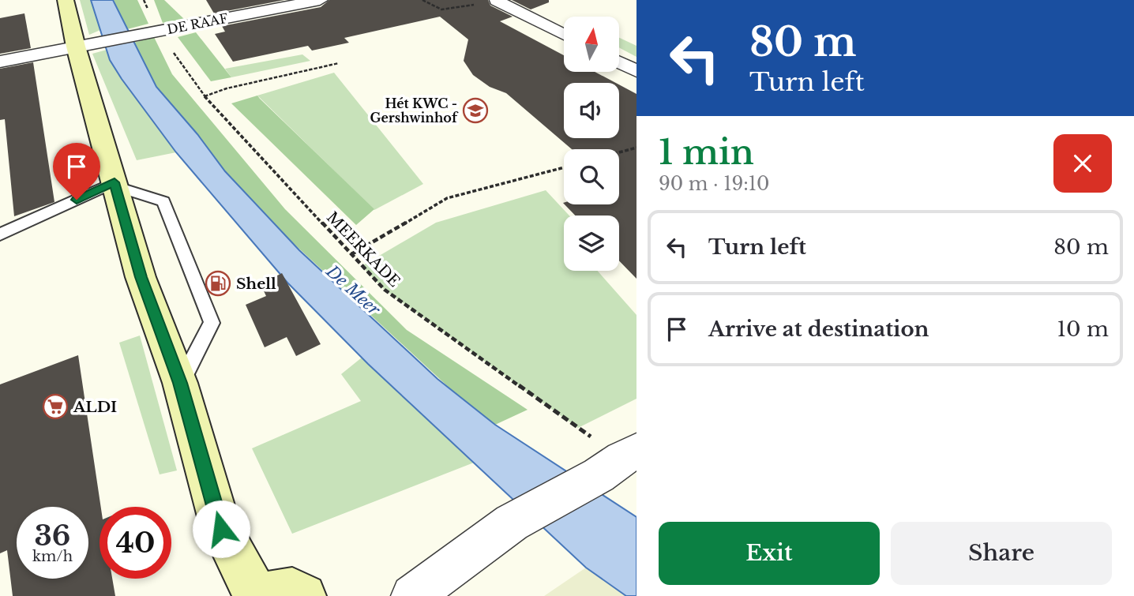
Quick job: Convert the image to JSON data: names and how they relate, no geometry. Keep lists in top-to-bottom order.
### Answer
{
  "streets": {
    "street": ["DE RAAF"],
    "path": ["MEERKADE"]
  },
  "crossings": [
    ["DE RAAF", "MEERKADE"]
  ],
  "water": ["De Meer"],
  "places": {
    "school or university": ["Hét KWC - Gershwinhof"],
    "fuel station": ["Shell"],
    "supermarket": ["ALDI"]
  },
  "north": "top",
  "page": {
    "turn": ["80 m", "Turn left"],
    "heading": ["1 min", "90 m · 19:10"],
    "list": [
      {
        "name": "Turn left",
        "value": "80 m"
      },
      {
        "name": "Arrive at destination",
        "value": "10 m"
      }
    ],
    "speed": "36 km/h",
    "limit": "40",
    "buttons": ["Exit", "Share"]
  }
}
